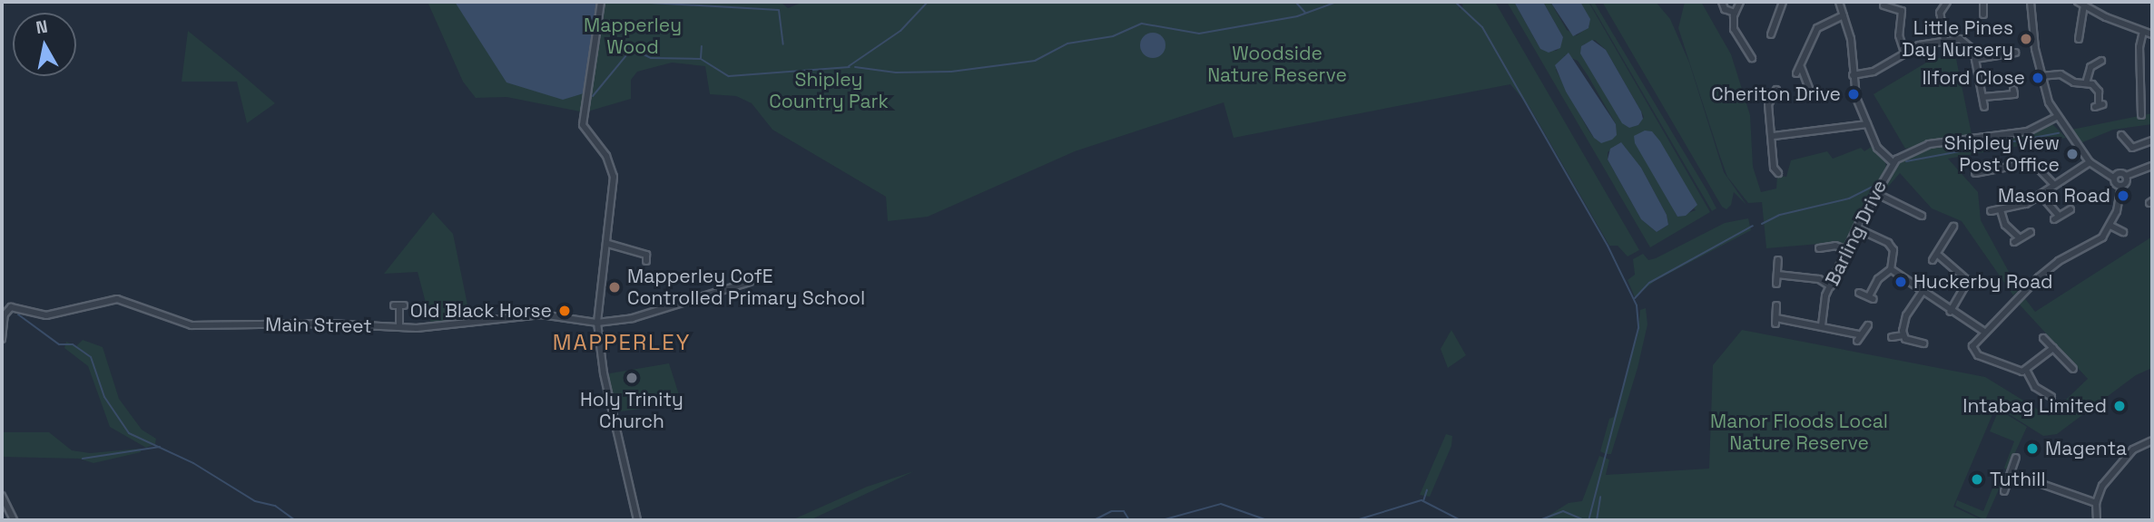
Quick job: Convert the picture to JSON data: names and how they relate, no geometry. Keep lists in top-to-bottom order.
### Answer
{
  "streets": {
    "street": ["Barling Drive", "Main Street"]
  },
  "districts": ["MAPPERLEY"],
  "parks": [
    "Mapperley Wood",
    "Woodside Nature Reserve",
    "Shipley Country Park",
    "Manor Floods Local Nature Reserve"
  ],
  "places": [
    "Little Pines Day Nursery",
    "Ilford Close",
    "Cheriton Drive",
    "Shipley View Post Office",
    "Mason Road",
    "Huckerby Road",
    "Mapperley CofE Controlled Primary School",
    "Old Black Horse",
    "Holy Trinity Church",
    "Intabag Limited",
    "Magenta",
    "Tuthill"
  ],
  "north": "top"
}
